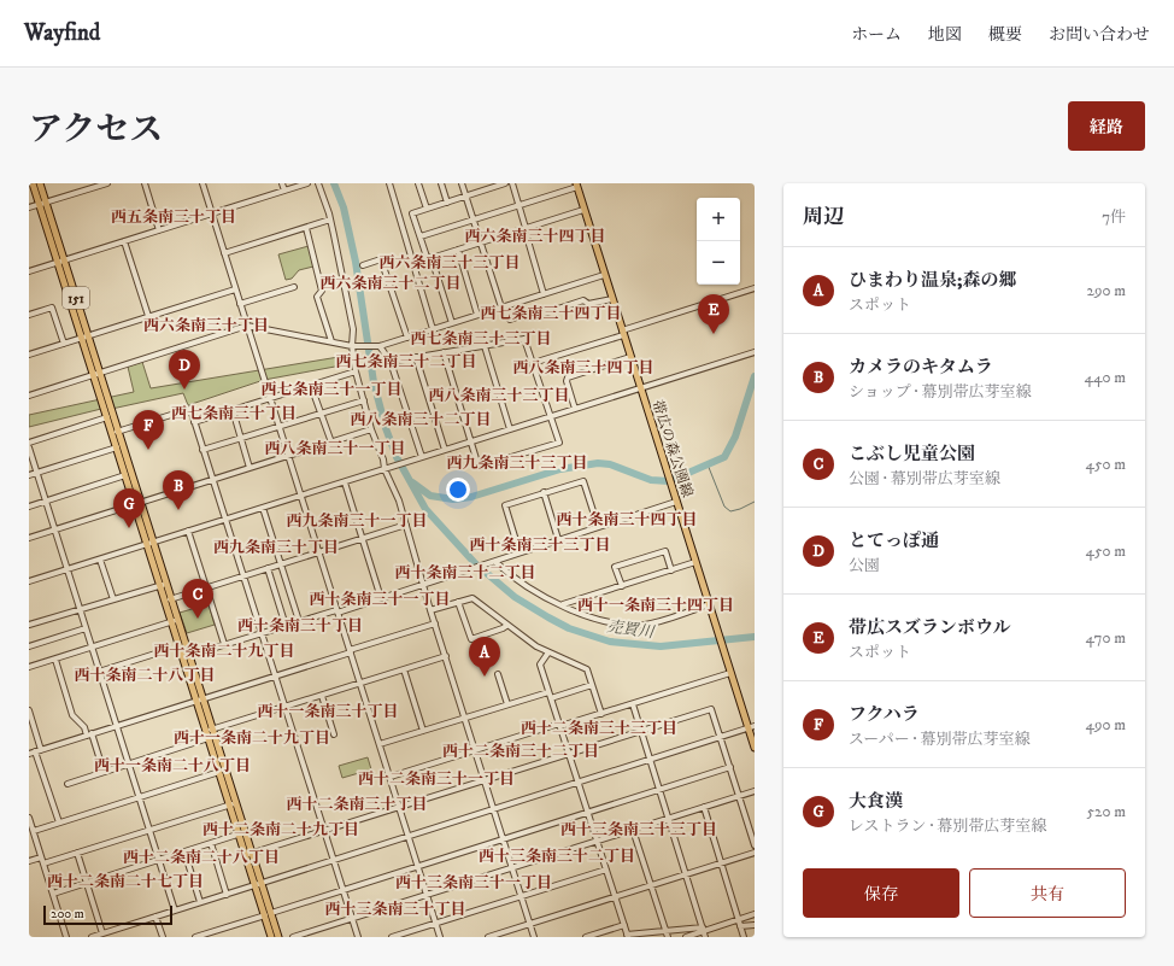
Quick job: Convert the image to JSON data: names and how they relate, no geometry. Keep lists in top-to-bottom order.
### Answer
{
  "streets": {
    "main road": ["151", "帯広の森公園線"]
  },
  "districts": [
    "西五条南三十丁目",
    "西六条南三十四丁目",
    "西六条南三十三丁目",
    "西六条南三十二丁目",
    "西七条南三十四丁目",
    "西六条南三十丁目",
    "西七条南三十三丁目",
    "西七条南三十二丁目",
    "西八条南三十四丁目",
    "西七条南三十一丁目",
    "西八条南三十三丁目",
    "西七条南三十丁目",
    "西八条南三十二丁目",
    "西八条南三十一丁目",
    "西九条南三十三丁目",
    "西十条南三十四丁目",
    "西九条南三十一丁目",
    "西十条南三十三丁目",
    "西九条南三十丁目",
    "西十条南三十二丁目",
    "西十条南三十一丁目",
    "西十一条南三十四丁目",
    "西十条南三十丁目",
    "西十条南二十九丁目",
    "西十条南二十八丁目",
    "西十一条南三十丁目",
    "西十二条南三十三丁目",
    "西十一条南二十九丁目",
    "西十二条南三十二丁目",
    "西十一条南二十八丁目",
    "西十二条南三十一丁目",
    "西十二条南三十丁目",
    "西十二条南二十九丁目",
    "西十三条南三十三丁目",
    "西十三条南三十二丁目",
    "西十二条南二十八丁目",
    "西十二条南二十七丁目",
    "西十三条南三十一丁目",
    "西十三条南三十丁目"
  ],
  "water": ["売買川"],
  "scale_bar": "200 m",
  "page": {
    "header": "Wayfind",
    "nav": [
      "ホーム",
      "地図",
      "概要",
      "お問い合わせ"
    ],
    "title": "アクセス",
    "buttons": [
      "経路",
      ["保存", "共有"]
    ],
    "heading": ["周辺", "7件"],
    "map_buttons": ["+", "−"],
    "list": [
      {
        "mark": "A",
        "name": "ひまわり温泉;森の郷",
        "note": "スポット",
        "value": "290 m"
      },
      {
        "mark": "B",
        "name": "カメラのキタムラ",
        "note": "ショップ · 幕別帯広芽室線",
        "value": "440 m"
      },
      {
        "mark": "C",
        "name": "こぶし児童公園",
        "note": "公園 · 幕別帯広芽室線",
        "value": "450 m"
      },
      {
        "mark": "D",
        "name": "とてっぽ通",
        "note": "公園",
        "value": "450 m"
      },
      {
        "mark": "E",
        "name": "帯広スズランボウル",
        "note": "スポット",
        "value": "470 m"
      },
      {
        "mark": "F",
        "name": "フクハラ",
        "note": "スーパー · 幕別帯広芽室線",
        "value": "490 m"
      },
      {
        "mark": "G",
        "name": "大食漢",
        "note": "レストラン · 幕別帯広芽室線",
        "value": "520 m"
      }
    ],
    "pins": [
      "E",
      "D",
      "F",
      "B",
      "G",
      "C",
      "A"
    ],
    "scale": "200 m"
  }
}
